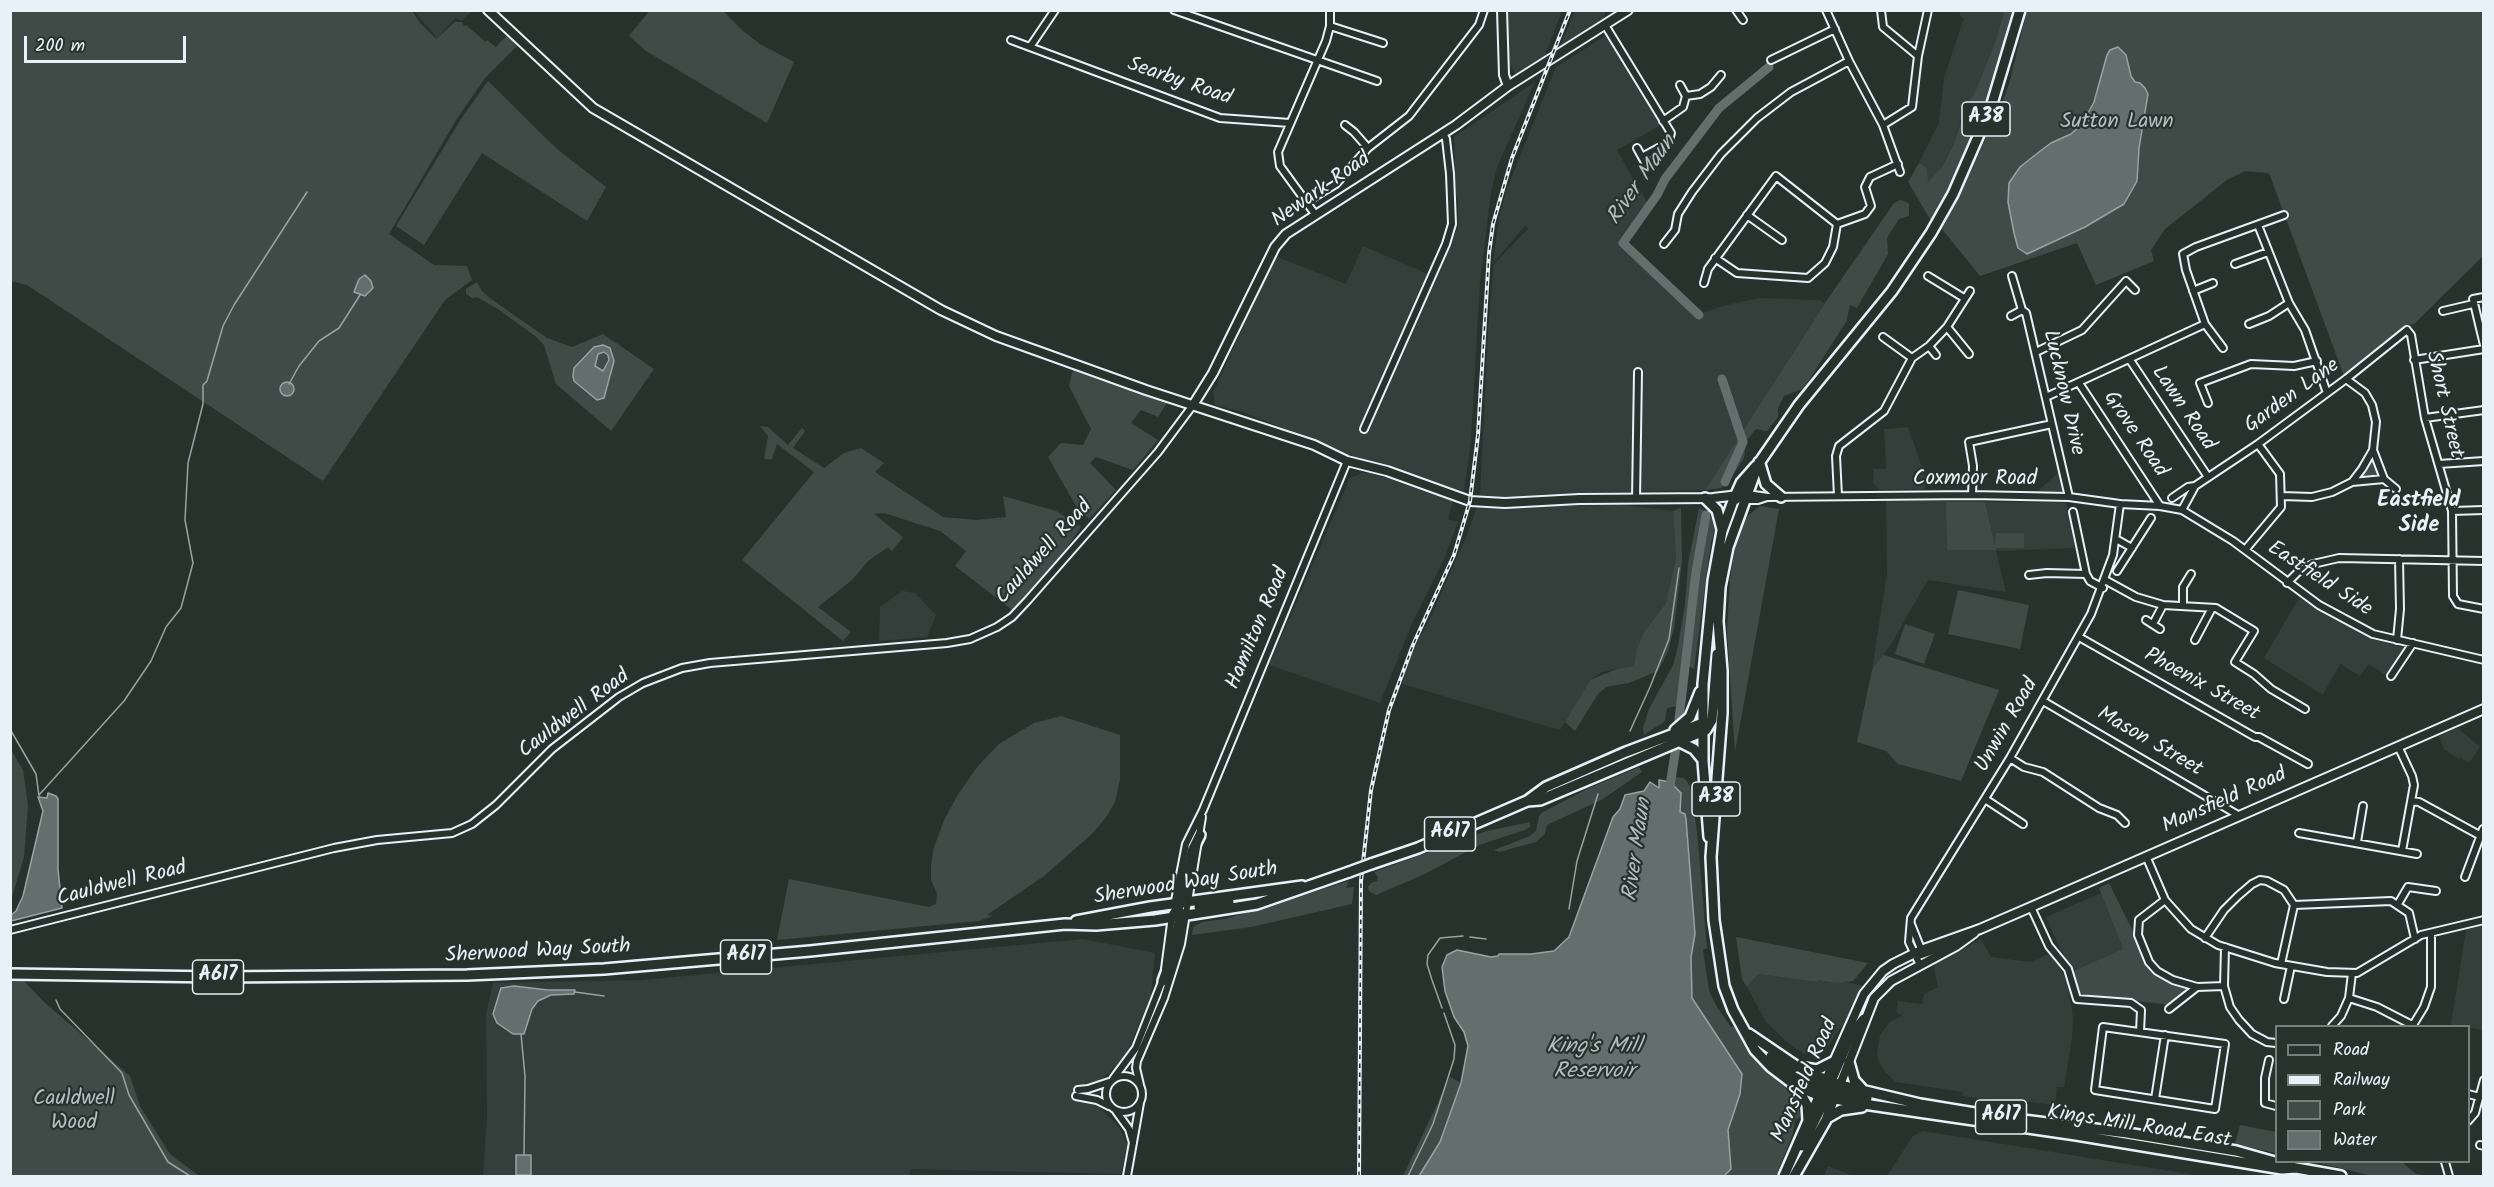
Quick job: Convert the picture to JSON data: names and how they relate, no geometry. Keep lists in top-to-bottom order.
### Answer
{
  "streets": {
    "highway": [
      "A38",
      "Mansfield Road",
      "A617",
      "Sherwood Way South",
      "Kings Mill Road East"
    ],
    "main road": ["Newark Road"],
    "street": [
      "Searby Road",
      "Lucknow Drive",
      "Garden Lane",
      "Short Street",
      "Lawn Road",
      "Grove Road",
      "Coxmoor Road",
      "Cauldwell Road",
      "Eastfield Side",
      "Hamilton Road",
      "Phoenix Street",
      "Unwin Road",
      "Mason Street"
    ]
  },
  "crossings": [
    ["A38", "Coxmoor Road"],
    ["A38", "A617"],
    ["A38", "Sherwood Way South"],
    ["Newark Road", "Cauldwell Road"],
    ["Lucknow Drive", "Coxmoor Road"],
    ["Garden Lane", "Short Street"],
    ["Garden Lane", "Lawn Road"],
    ["Garden Lane", "Coxmoor Road"],
    ["Garden Lane", "Eastfield Side"],
    ["Grove Road", "Coxmoor Road"],
    ["Coxmoor Road", "Eastfield Side"],
    ["Coxmoor Road", "Unwin Road"],
    ["Hamilton Road", "Sherwood Way South"],
    ["Phoenix Street", "Unwin Road"],
    ["Unwin Road", "Mason Street"],
    ["Unwin Road", "Mansfield Road"],
    ["Mason Street", "Mansfield Road"],
    ["Mansfield Road", "A617"],
    ["Mansfield Road", "Kings Mill Road East"],
    ["A617", "Sherwood Way South"],
    ["A617", "Kings Mill Road East"]
  ],
  "districts": ["Eastfield Side"],
  "water": ["River Maun", "King's Mill Reservoir"],
  "parks": ["Sutton Lawn", "Cauldwell Wood"],
  "legend": [
    "Road",
    "Railway",
    "Park",
    "Water"
  ],
  "scale_bar": "200 m"
}
